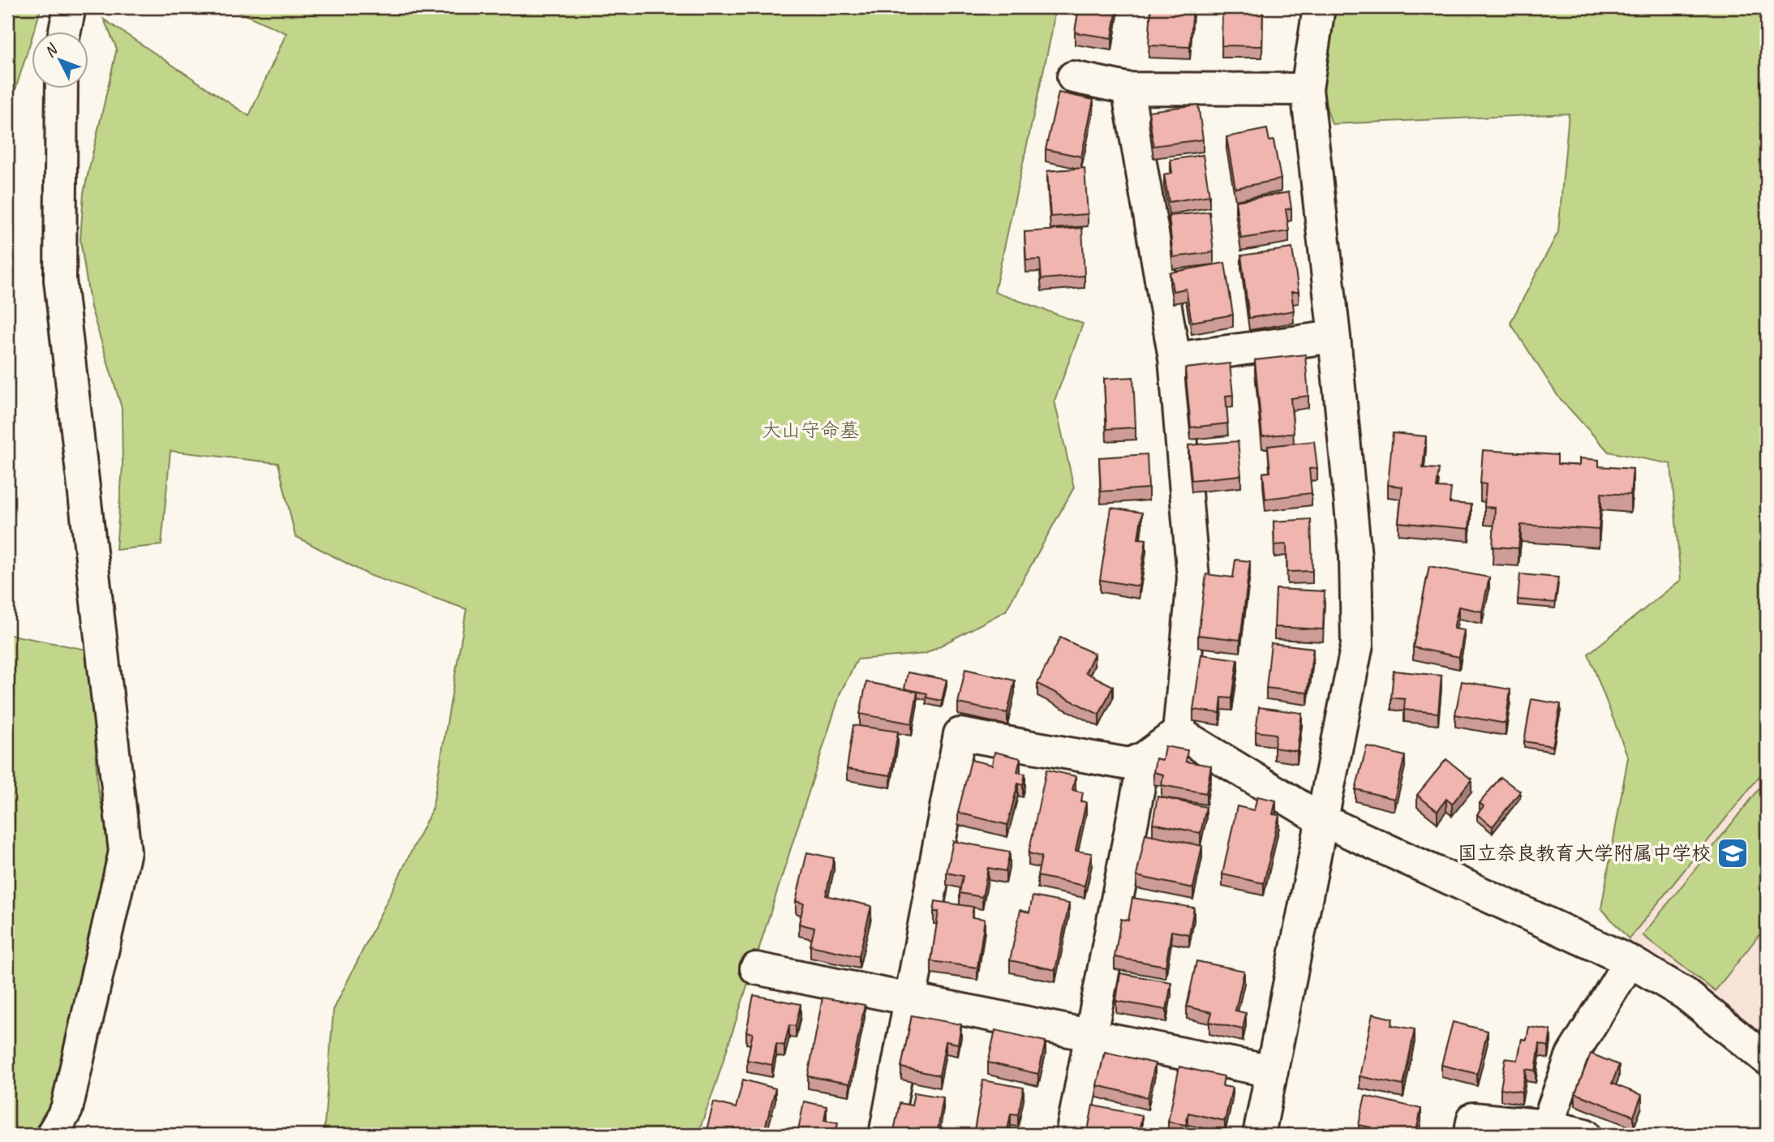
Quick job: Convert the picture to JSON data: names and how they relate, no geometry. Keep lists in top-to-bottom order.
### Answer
{
  "parks": ["大山守命墓"],
  "places": {
    "school or university": ["国立奈良教育大学附属中学校"]
  },
  "north": "top left"
}
